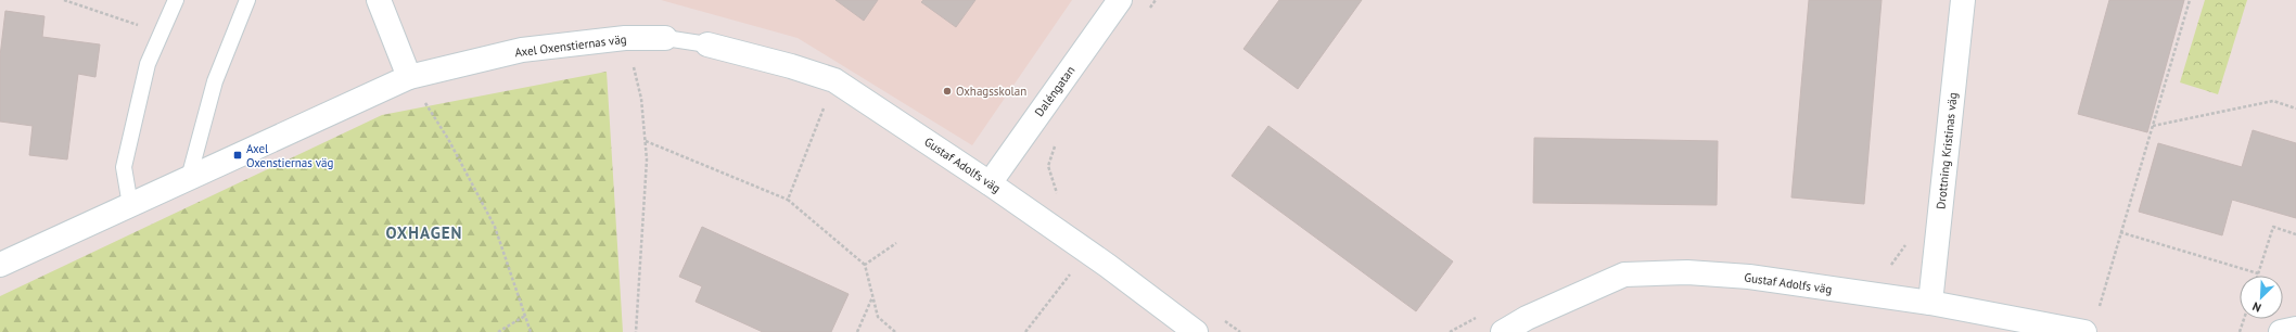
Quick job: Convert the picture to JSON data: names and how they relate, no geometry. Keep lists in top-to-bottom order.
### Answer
{
  "streets": {
    "street": [
      "Axel Oxenstiernas väg",
      "Daléngatan",
      "Drottning Kristinas väg",
      "Gustaf Adolfs väg"
    ]
  },
  "crossings": [
    ["Daléngatan", "Gustaf Adolfs väg"],
    ["Drottning Kristinas väg", "Gustaf Adolfs väg"]
  ],
  "districts": ["OXHAGEN"],
  "places": {
    "other": ["Oxhagsskolan"],
    "transit": ["Axel Oxenstiernas väg"]
  },
  "north": "bottom left"
}
